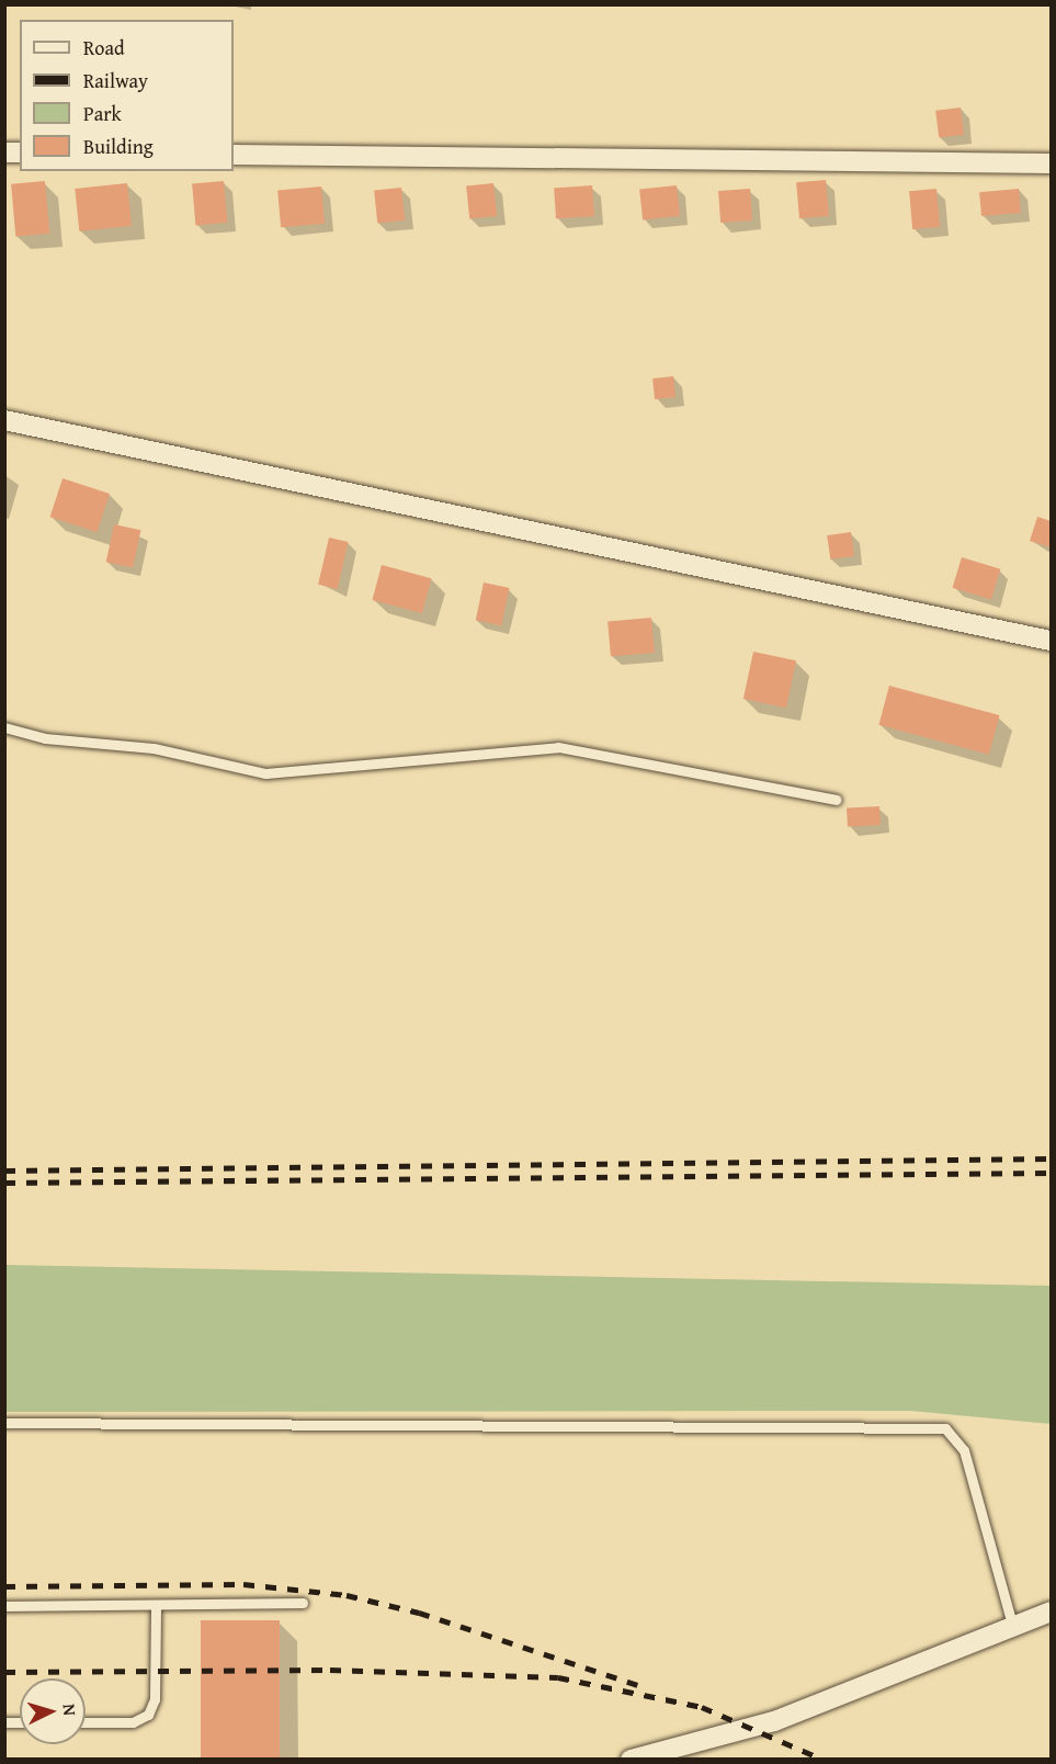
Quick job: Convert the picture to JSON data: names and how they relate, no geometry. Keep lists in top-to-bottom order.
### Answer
{
  "legend": [
    "Road",
    "Railway",
    "Park",
    "Building"
  ],
  "north": "right"
}
